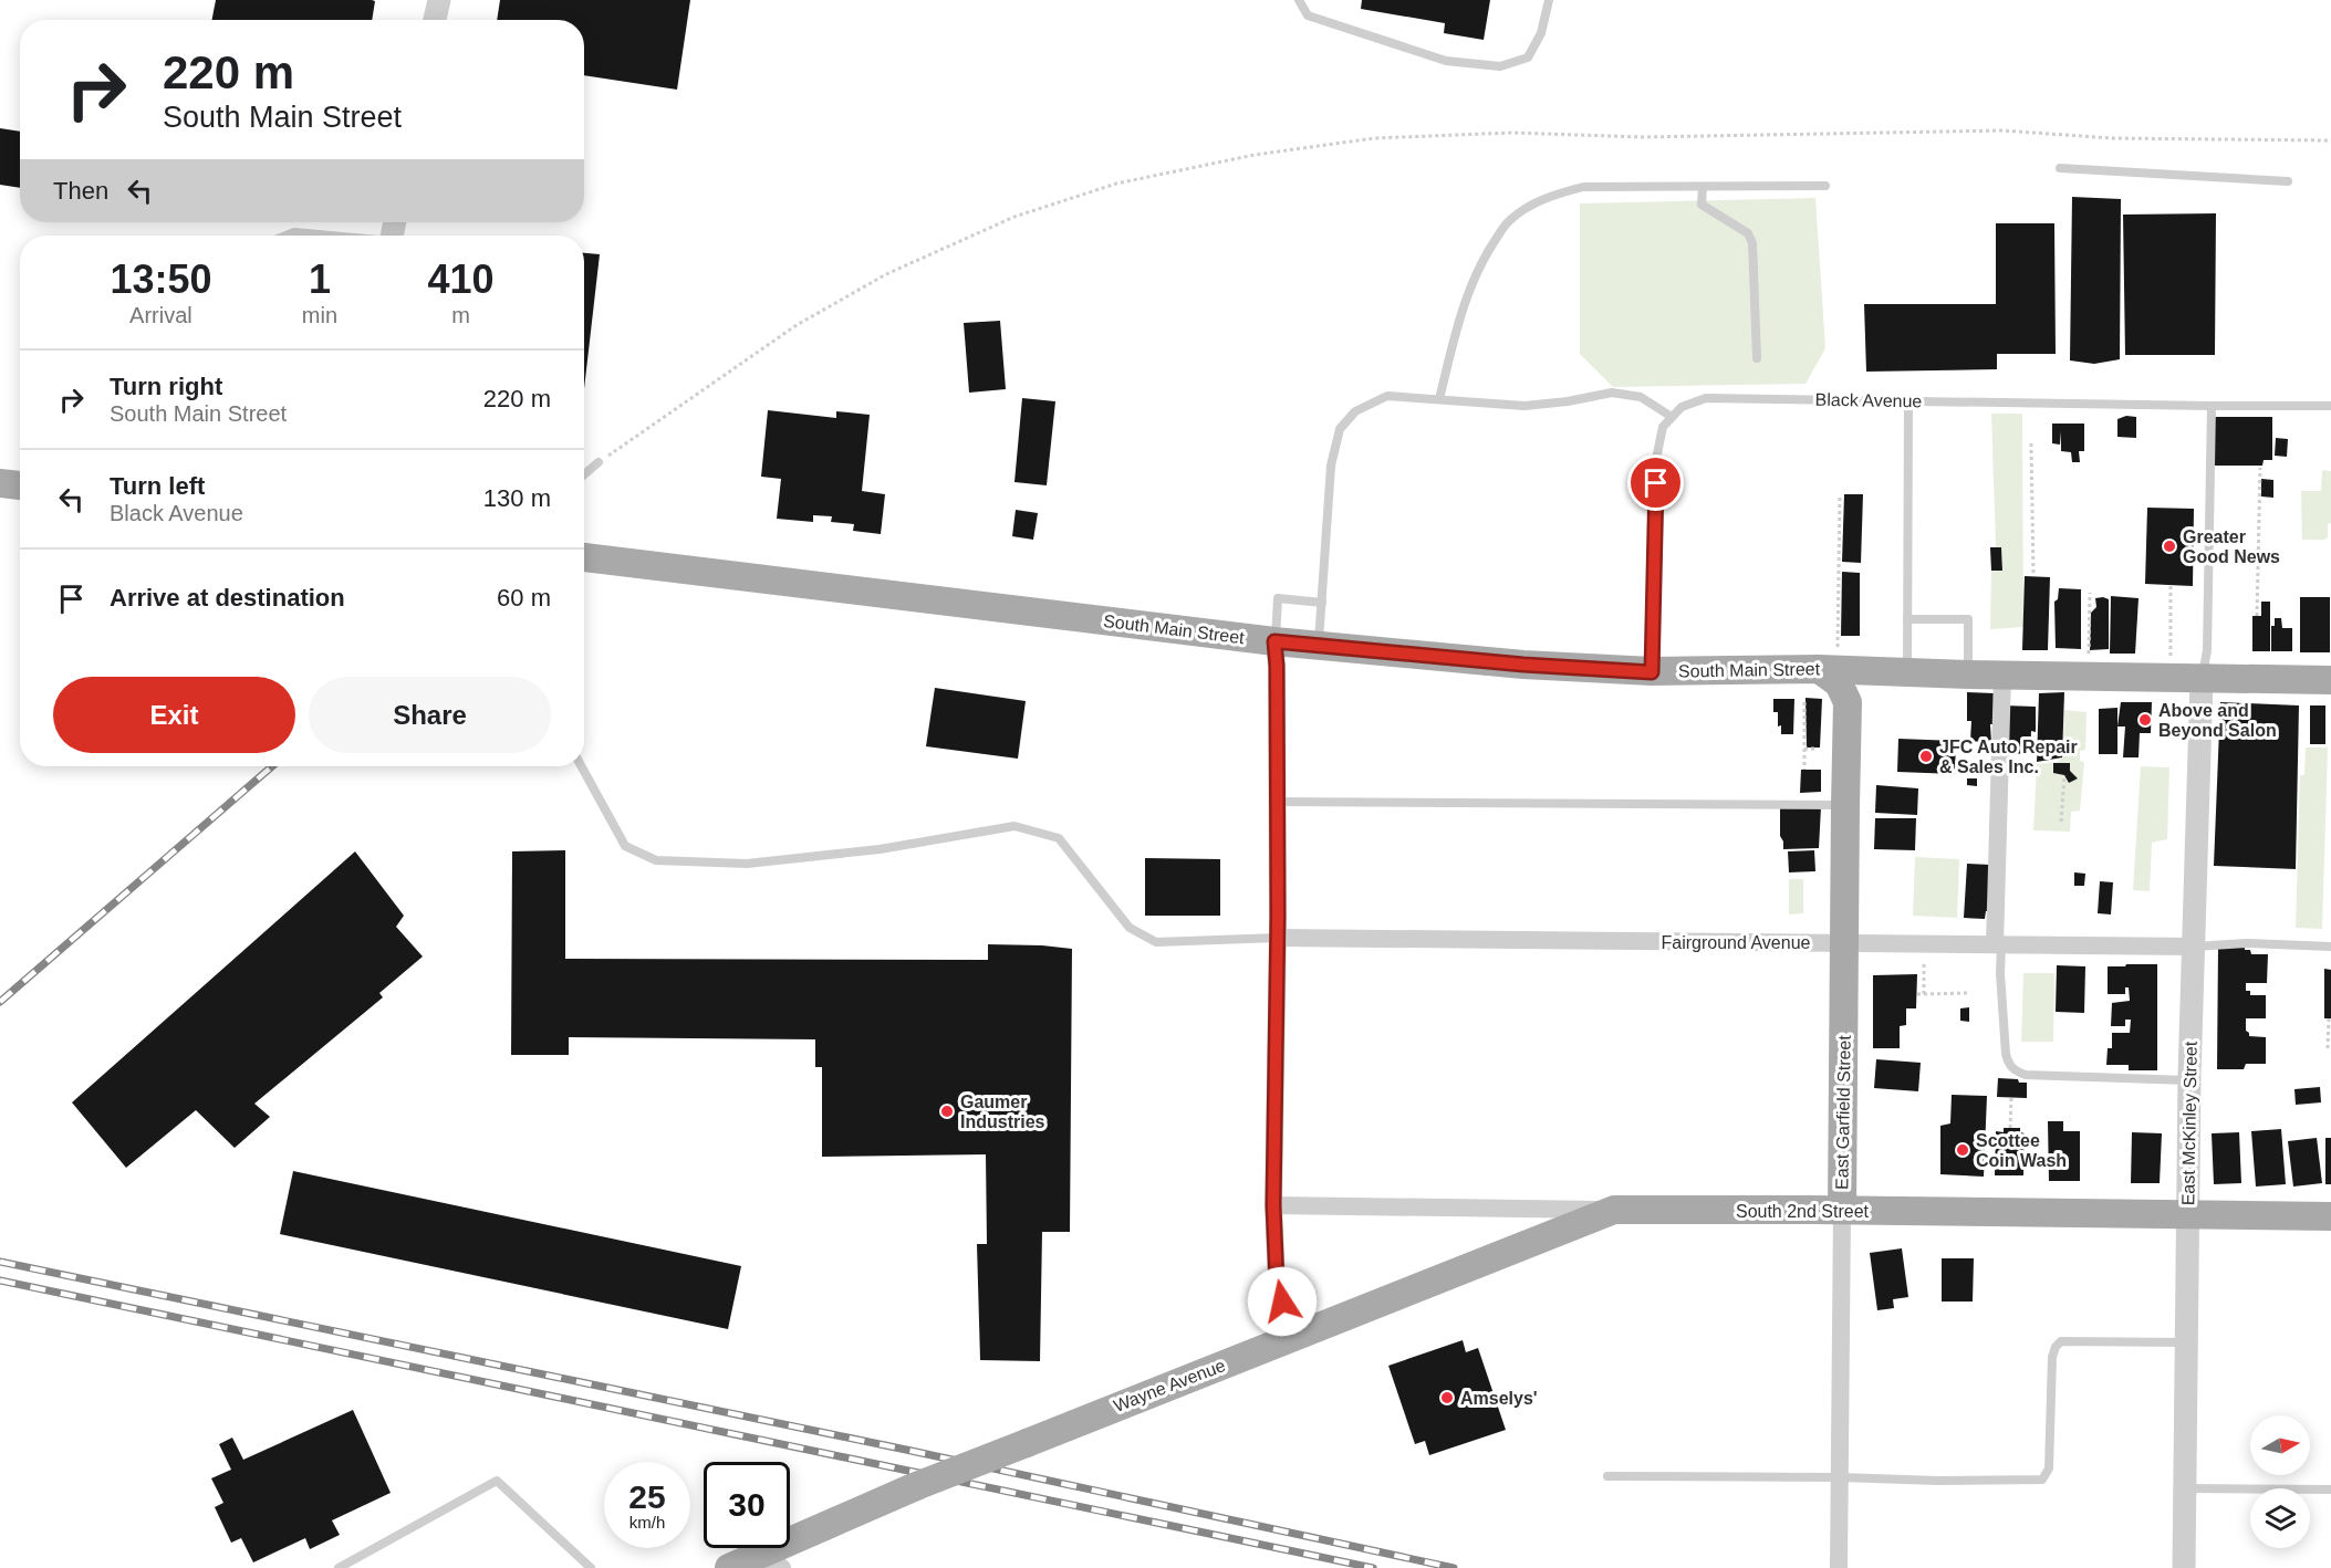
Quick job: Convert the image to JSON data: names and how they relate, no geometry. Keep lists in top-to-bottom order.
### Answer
{
  "streets": {
    "main road": [
      "South Main Street",
      "East Garfield Street",
      "South 2nd Street",
      "Wayne Avenue"
    ],
    "street": ["Fairground Avenue", "East McKinley Street"],
    "lane": ["Black Avenue"]
  },
  "crossings": [
    ["South Main Street", "East McKinley Street"],
    ["Fairground Avenue", "East Garfield Street"],
    ["Fairground Avenue", "East McKinley Street"],
    ["East Garfield Street", "South 2nd Street"],
    ["East McKinley Street", "South 2nd Street"],
    ["South 2nd Street", "Wayne Avenue"]
  ],
  "places": [
    "Greater Good News",
    "Above and Beyond Salon",
    "JFC Auto Repair & Sales Inc.",
    "Gaumer Industries",
    "Scottee Coin Wash",
    "Amselys'"
  ],
  "north": "right",
  "page": {
    "turn": ["220 m", "South Main Street"],
    "then": "Then",
    "eta": [
      "13:50",
      "Arrival",
      "1",
      "min",
      "410",
      "m"
    ],
    "list": [
      {
        "name": "Turn right",
        "note": "South Main Street",
        "value": "220 m"
      },
      {
        "name": "Turn left",
        "note": "Black Avenue",
        "value": "130 m"
      },
      {
        "name": "Arrive at destination",
        "value": "60 m"
      }
    ],
    "buttons": ["Exit", "Share"],
    "speed": "25 km/h",
    "limit": "30"
  }
}
